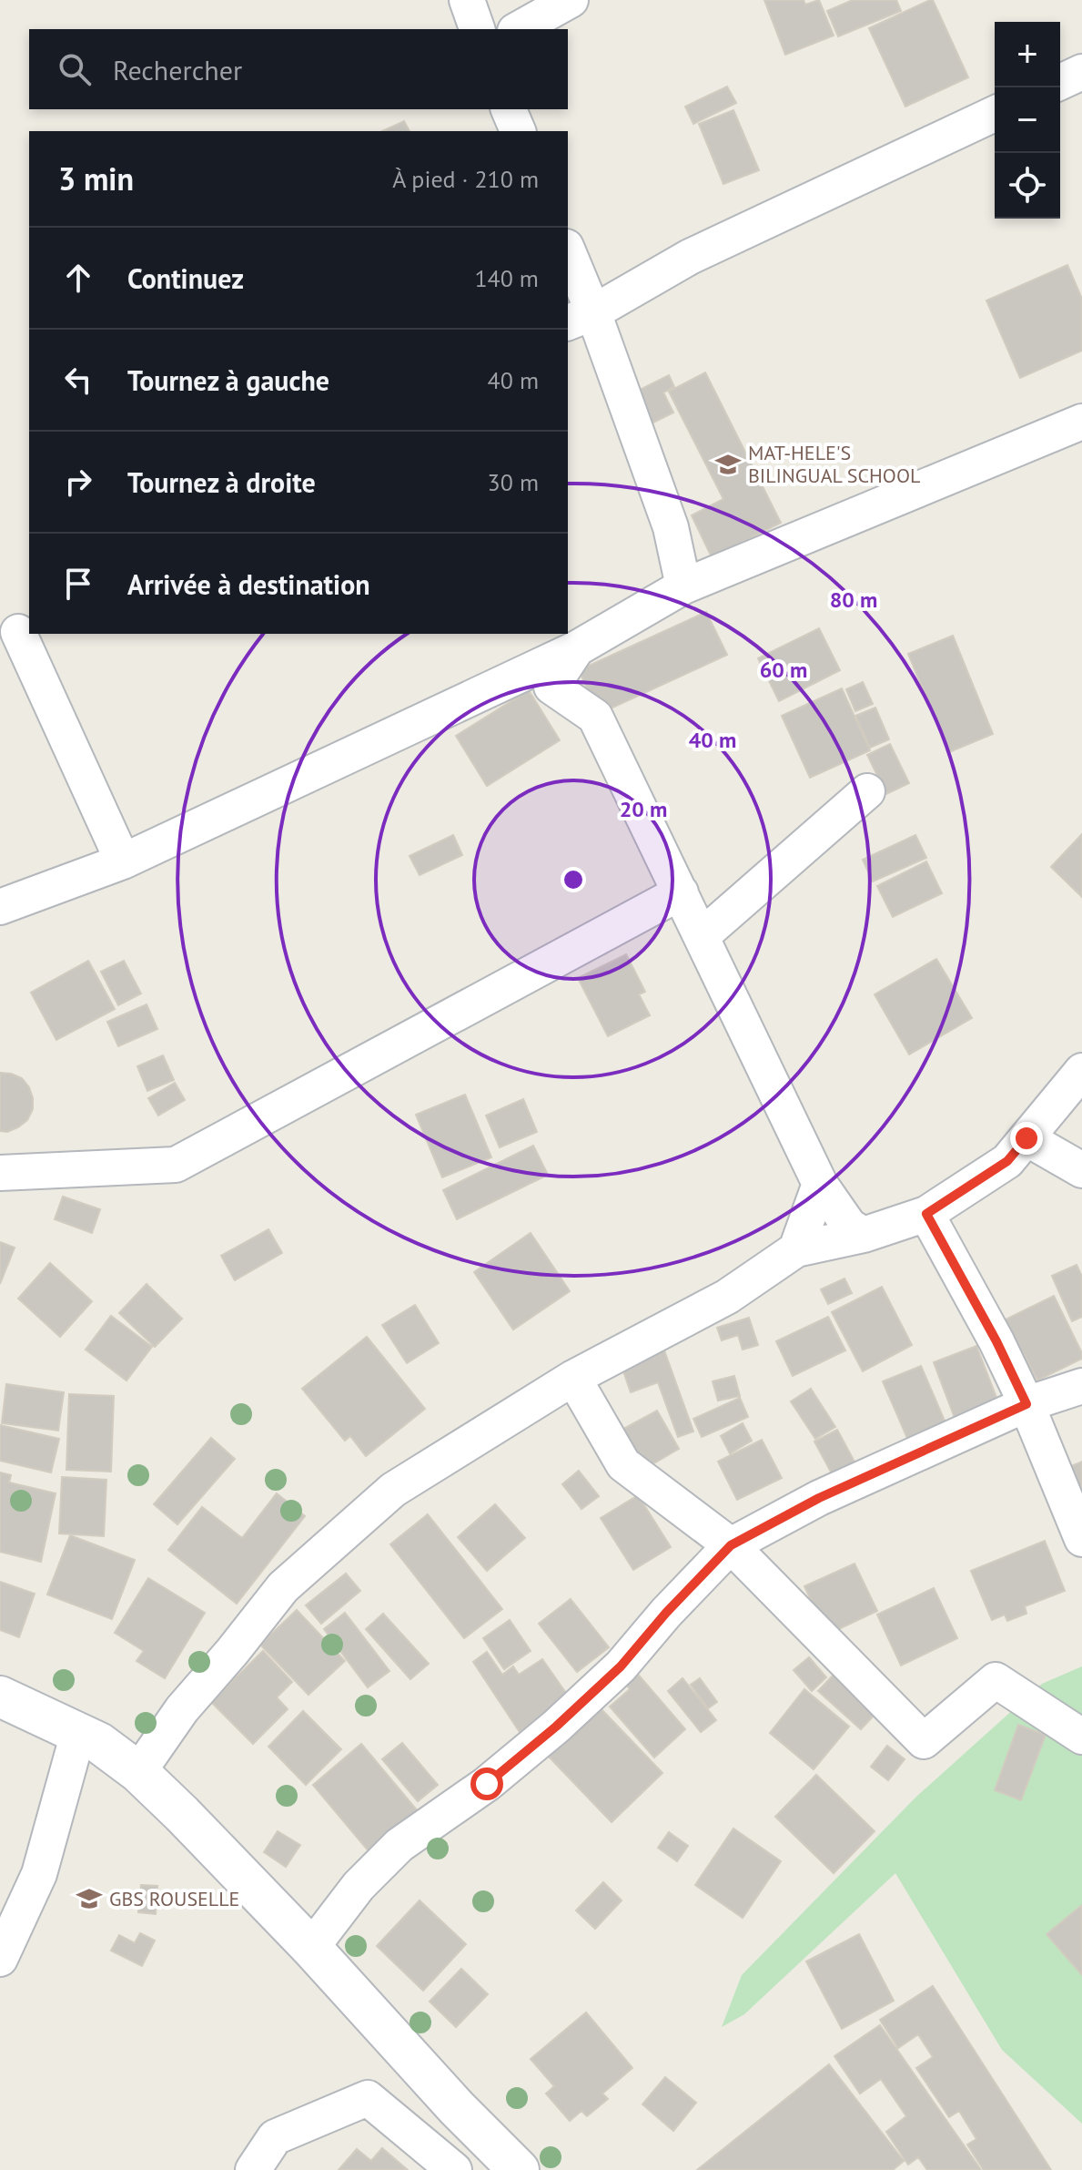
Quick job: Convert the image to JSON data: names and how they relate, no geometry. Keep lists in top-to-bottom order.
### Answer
{
  "places": {
    "school or university": ["MAT-HELE'S BILINGUAL SCHOOL", "GBS ROUSELLE"]
  },
  "page": {
    "map_buttons": ["+", "−"],
    "search": "Rechercher",
    "heading": ["3 min", "À pied · 210 m"],
    "list": [
      ["Continuez", "140 m"],
      ["Tournez à gauche", "40 m"],
      ["Tournez à droite", "30 m"],
      "Arrivée à destination"
    ]
  },
  "rings": [
    "80 m",
    "60 m",
    "40 m",
    "20 m"
  ]
}
